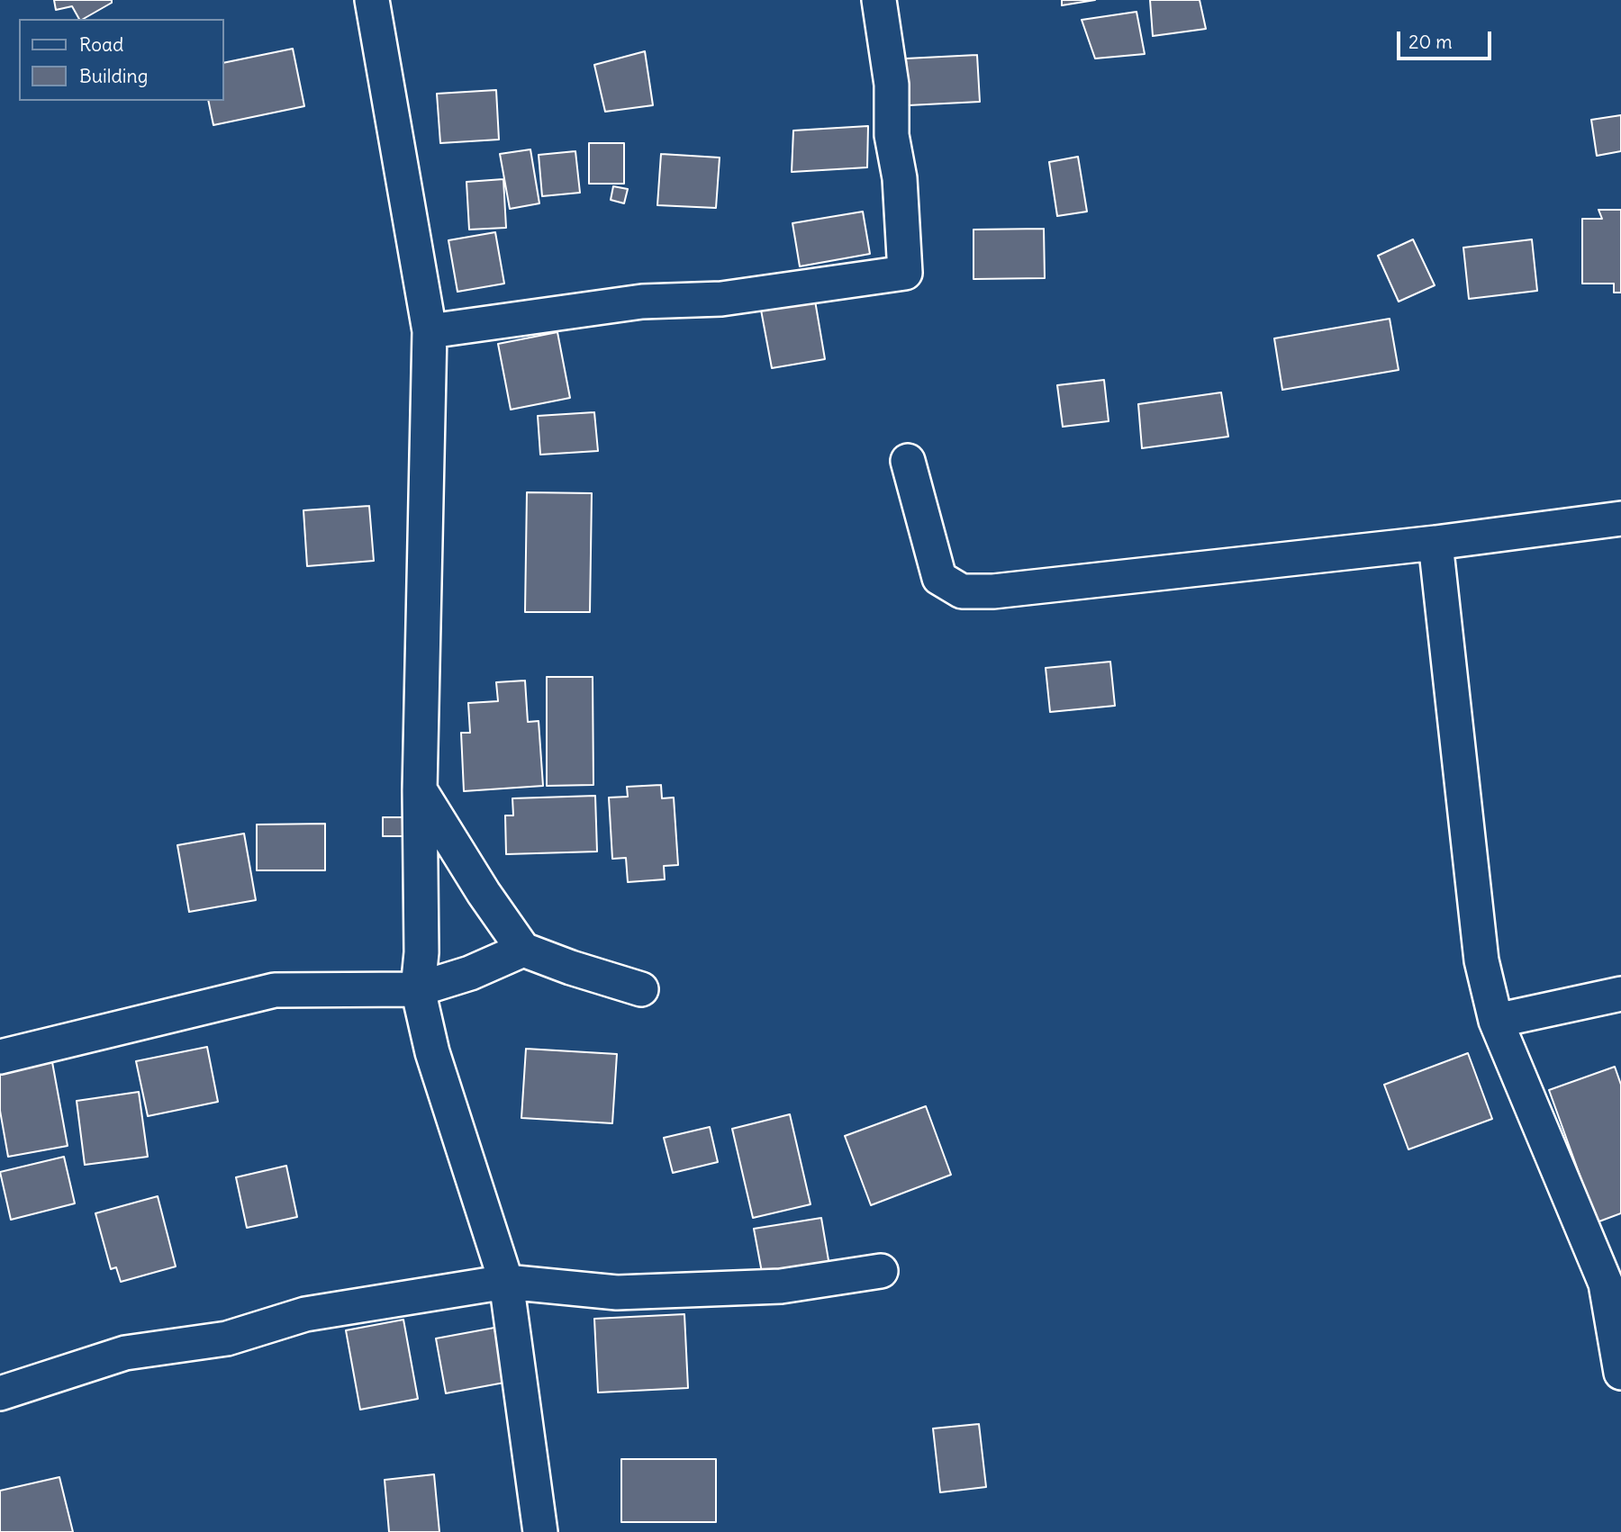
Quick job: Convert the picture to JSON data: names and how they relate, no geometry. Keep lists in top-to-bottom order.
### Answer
{
  "legend": ["Road", "Building"],
  "scale_bar": "20 m"
}
